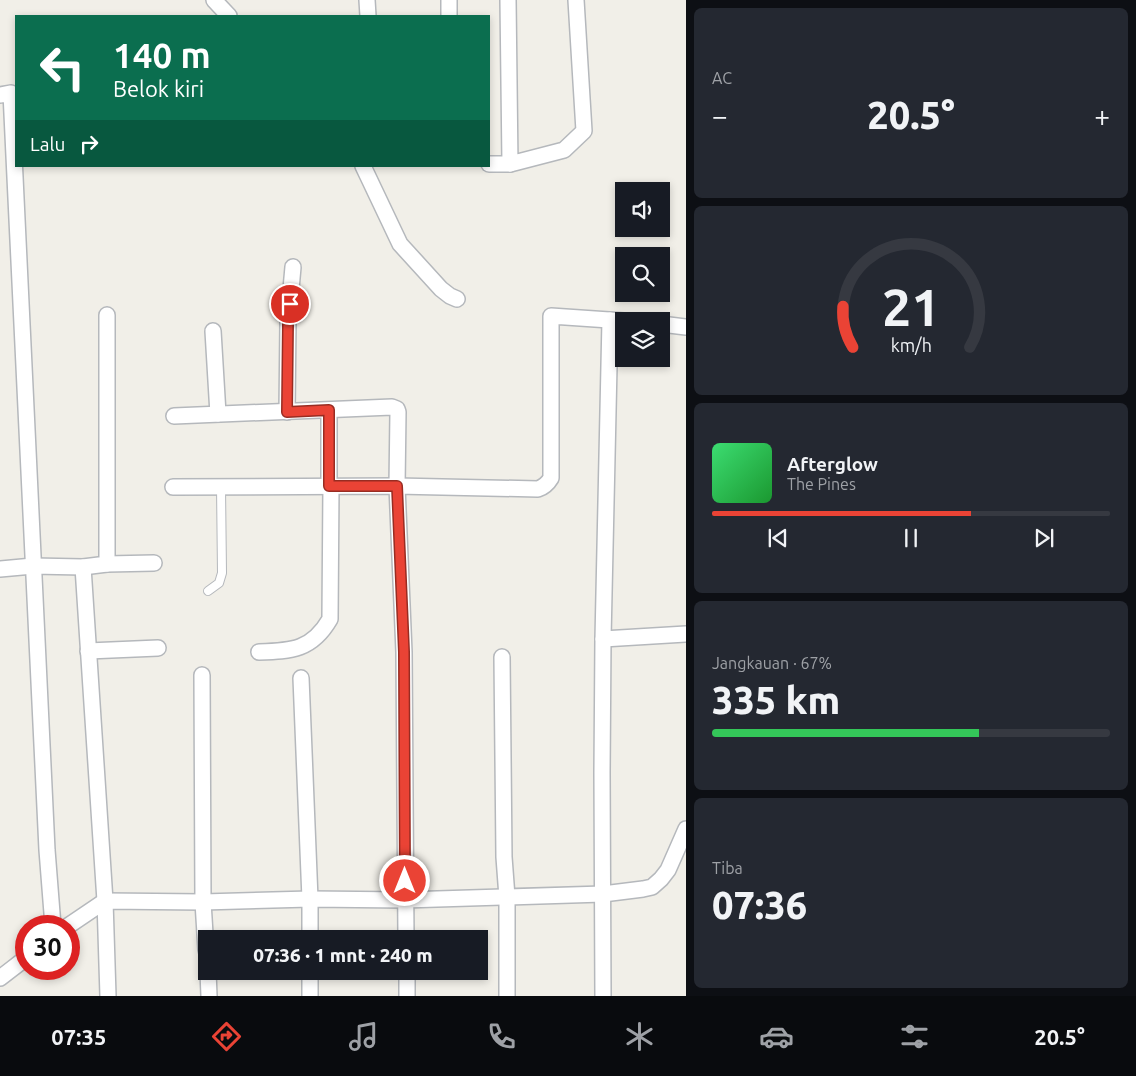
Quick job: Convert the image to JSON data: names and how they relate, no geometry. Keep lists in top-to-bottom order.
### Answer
{
  "page": {
    "tile": [
      "AC",
      ["Jangkauan · 67%", "335 km"],
      ["Tiba", "07:36"]
    ],
    "turn": ["140 m", "Belok kiri"],
    "heat": ["−", "20.5°", "+"],
    "then": "Lalu",
    "song": ["Afterglow", "The Pines"],
    "limit": "30",
    "trip": "07:36 · 1 mnt · 240 m",
    "tabs": ["07:35", "20.5°"],
    "gauge": ["21", "km/h"]
  }
}
